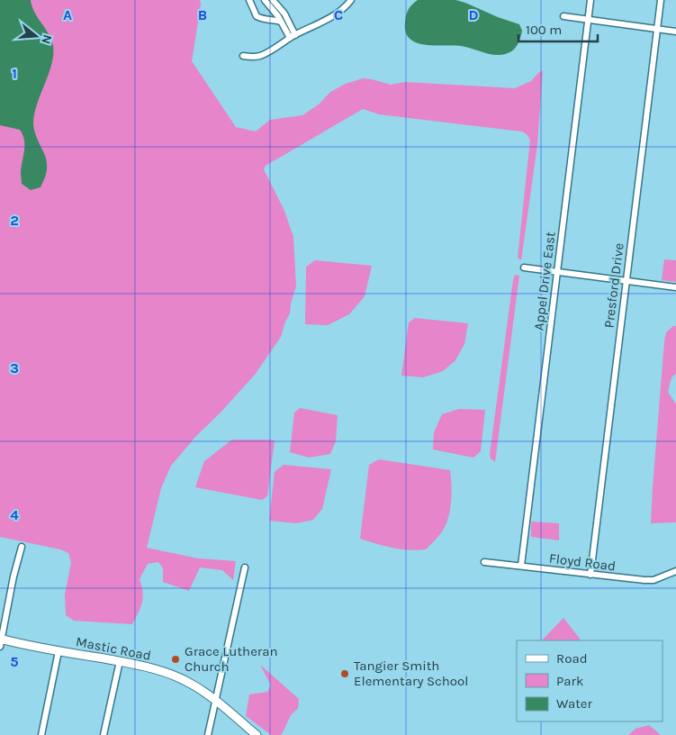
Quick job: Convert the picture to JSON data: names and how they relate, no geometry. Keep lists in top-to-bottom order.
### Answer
{
  "streets": {
    "main road": ["Mastic Road"],
    "street": ["Appel Drive East", "Presford Drive", "Floyd Road"]
  },
  "crossings": [
    ["Appel Drive East", "Floyd Road"],
    ["Presford Drive", "Floyd Road"]
  ],
  "places": ["Grace Lutheran Church", "Tangier Smith Elementary School"],
  "legend": ["Road", "Park", "Water"],
  "scale_bar": "100 m",
  "north": "right",
  "grid": {
    "columns": [
      "A",
      "B",
      "C",
      "D"
    ],
    "rows": [
      "1",
      "2",
      "3",
      "4",
      "5"
    ]
  }
}
